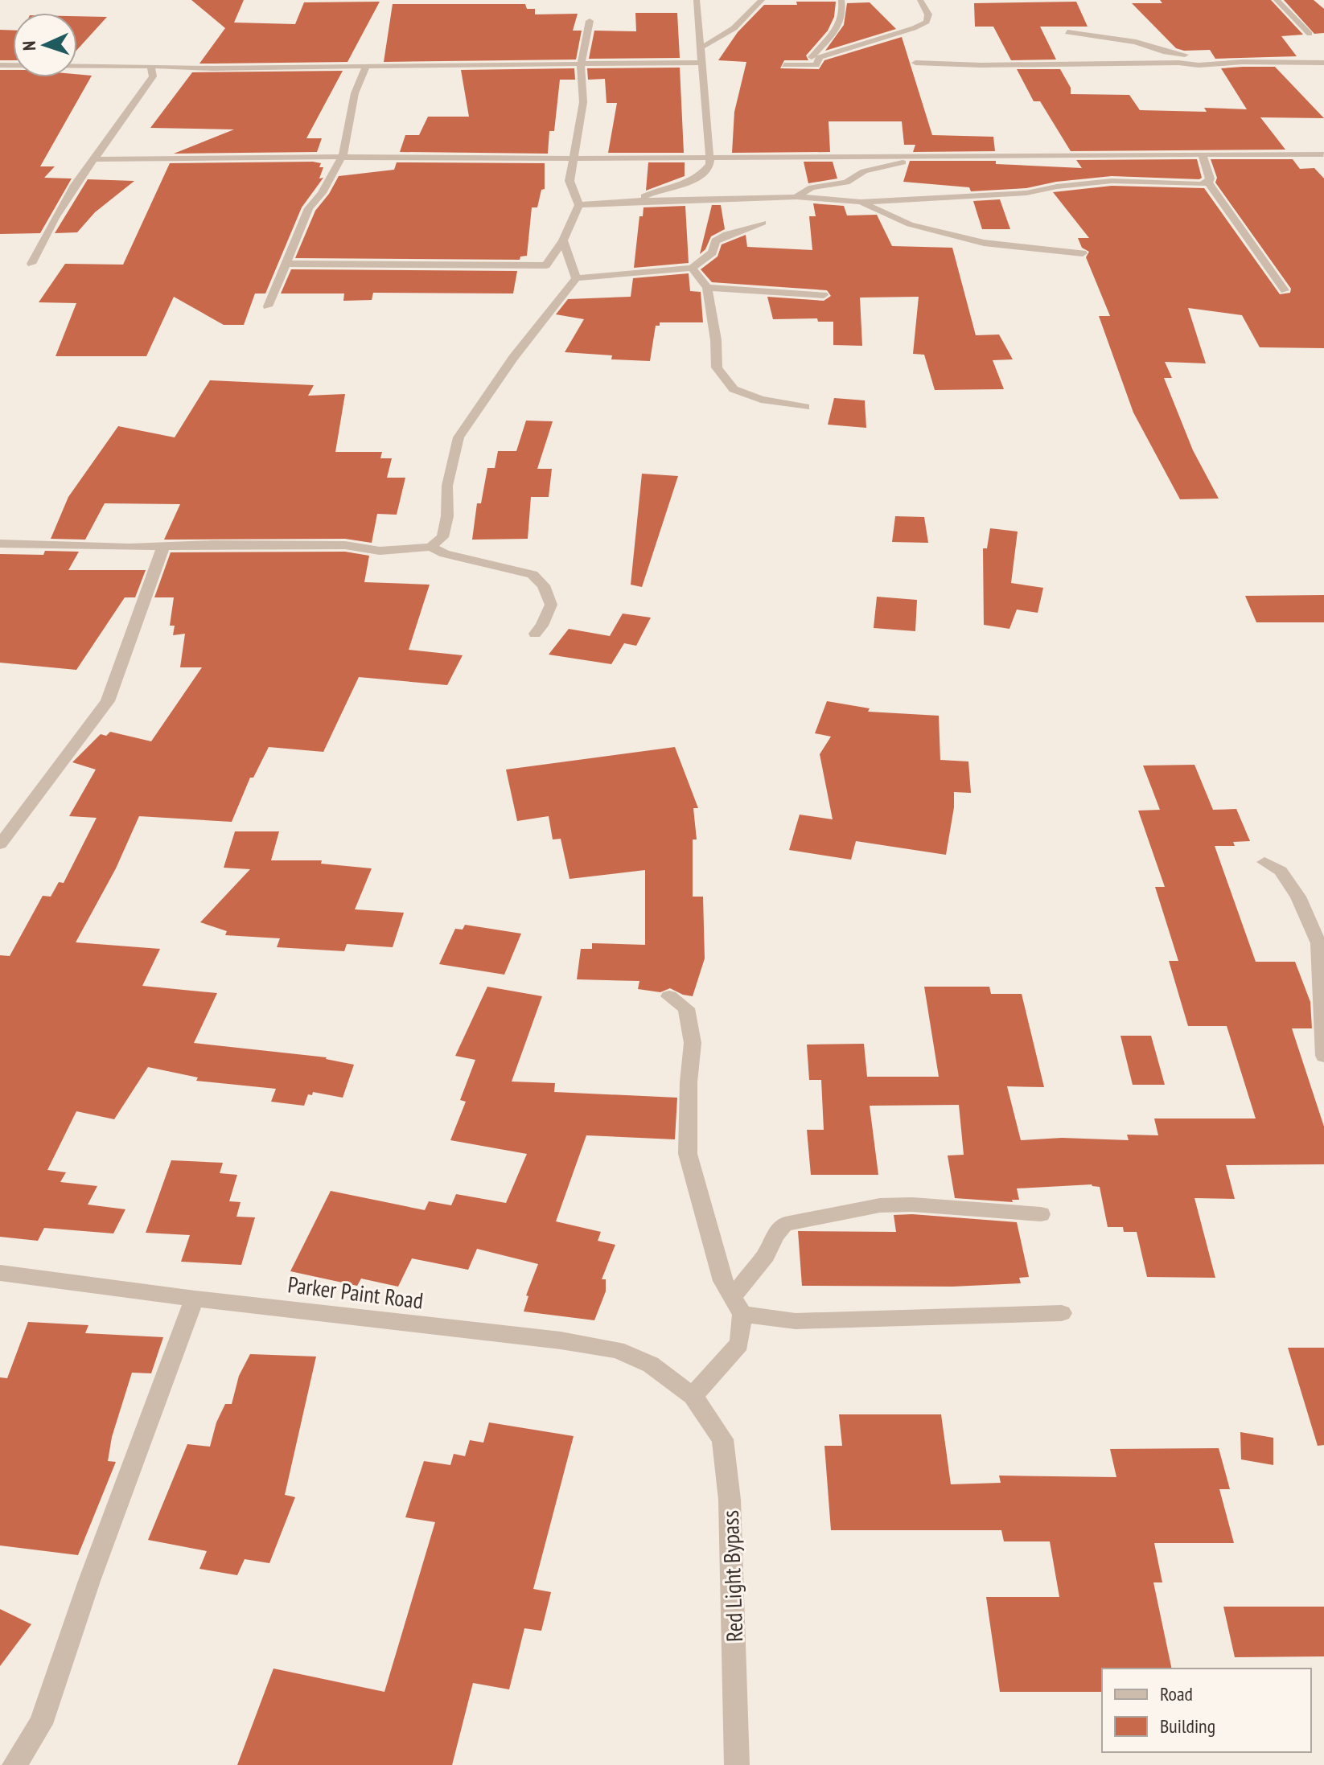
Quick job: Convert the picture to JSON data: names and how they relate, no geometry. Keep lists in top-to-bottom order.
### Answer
{
  "streets": {
    "street": ["Parker Paint Road", "Red Light Bypass"]
  },
  "crossings": [
    ["Parker Paint Road", "Red Light Bypass"]
  ],
  "legend": ["Road", "Building"],
  "north": "left"
}
